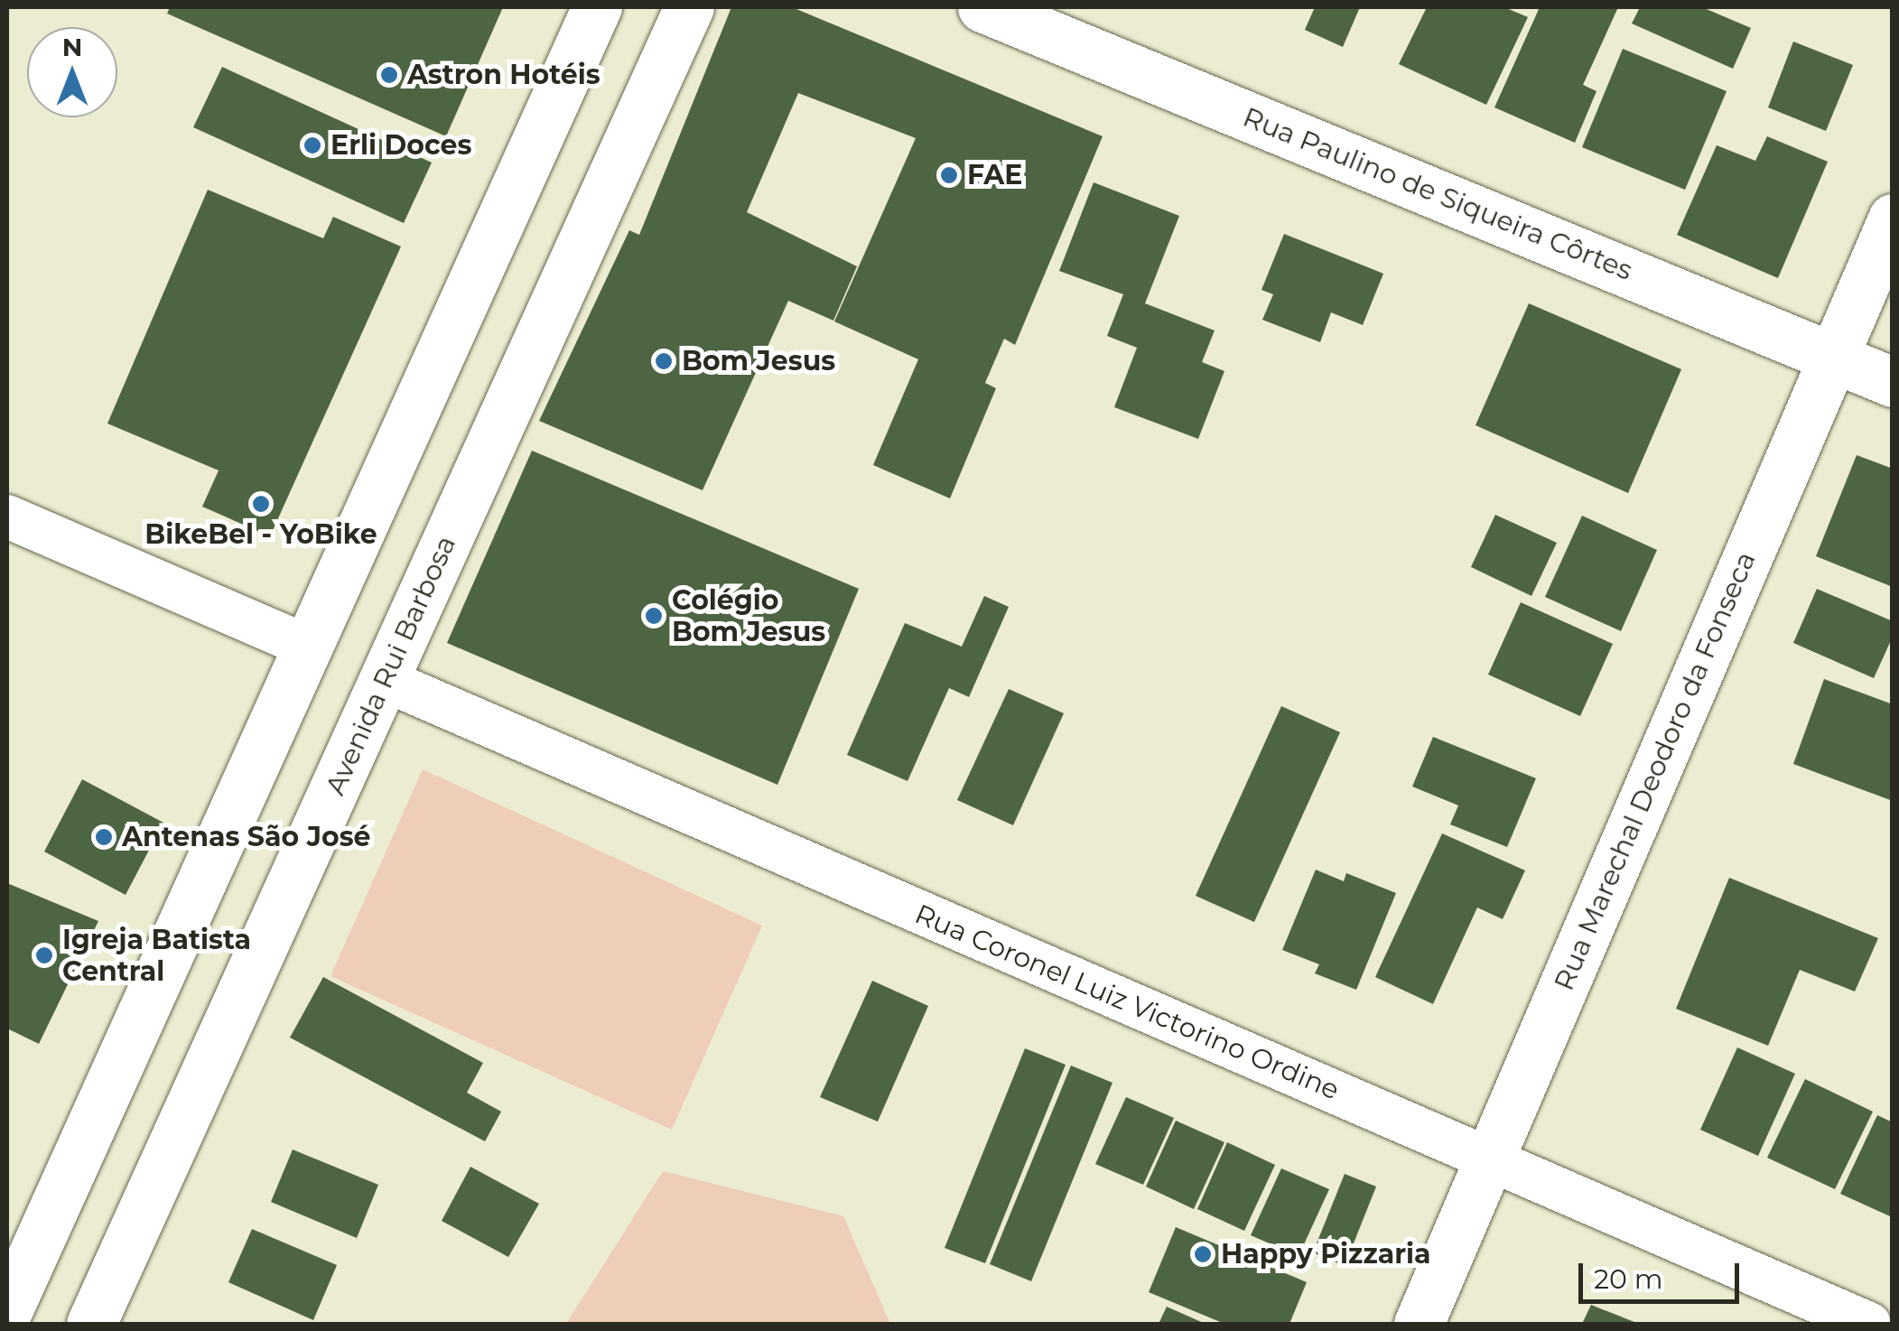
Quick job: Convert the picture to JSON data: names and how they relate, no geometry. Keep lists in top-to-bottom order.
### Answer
{
  "streets": {
    "main road": ["Rua Paulino de Siqueira Côrtes", "Avenida Rui Barbosa", "Rua Marechal Deodoro da Fonseca"],
    "street": ["Rua Coronel Luiz Victorino Ordine"]
  },
  "crossings": [
    ["Rua Paulino de Siqueira Côrtes", "Rua Marechal Deodoro da Fonseca"],
    ["Avenida Rui Barbosa", "Rua Coronel Luiz Victorino Ordine"],
    ["Rua Marechal Deodoro da Fonseca", "Rua Coronel Luiz Victorino Ordine"]
  ],
  "places": [
    "Astron Hotéis",
    "Erli Doces",
    "FAE",
    "Bom Jesus",
    "BikeBel - YoBike",
    "Colégio Bom Jesus",
    "Antenas São José",
    "Igreja Batista Central",
    "Happy Pizzaria"
  ],
  "scale_bar": "20 m",
  "north": "top"
}
